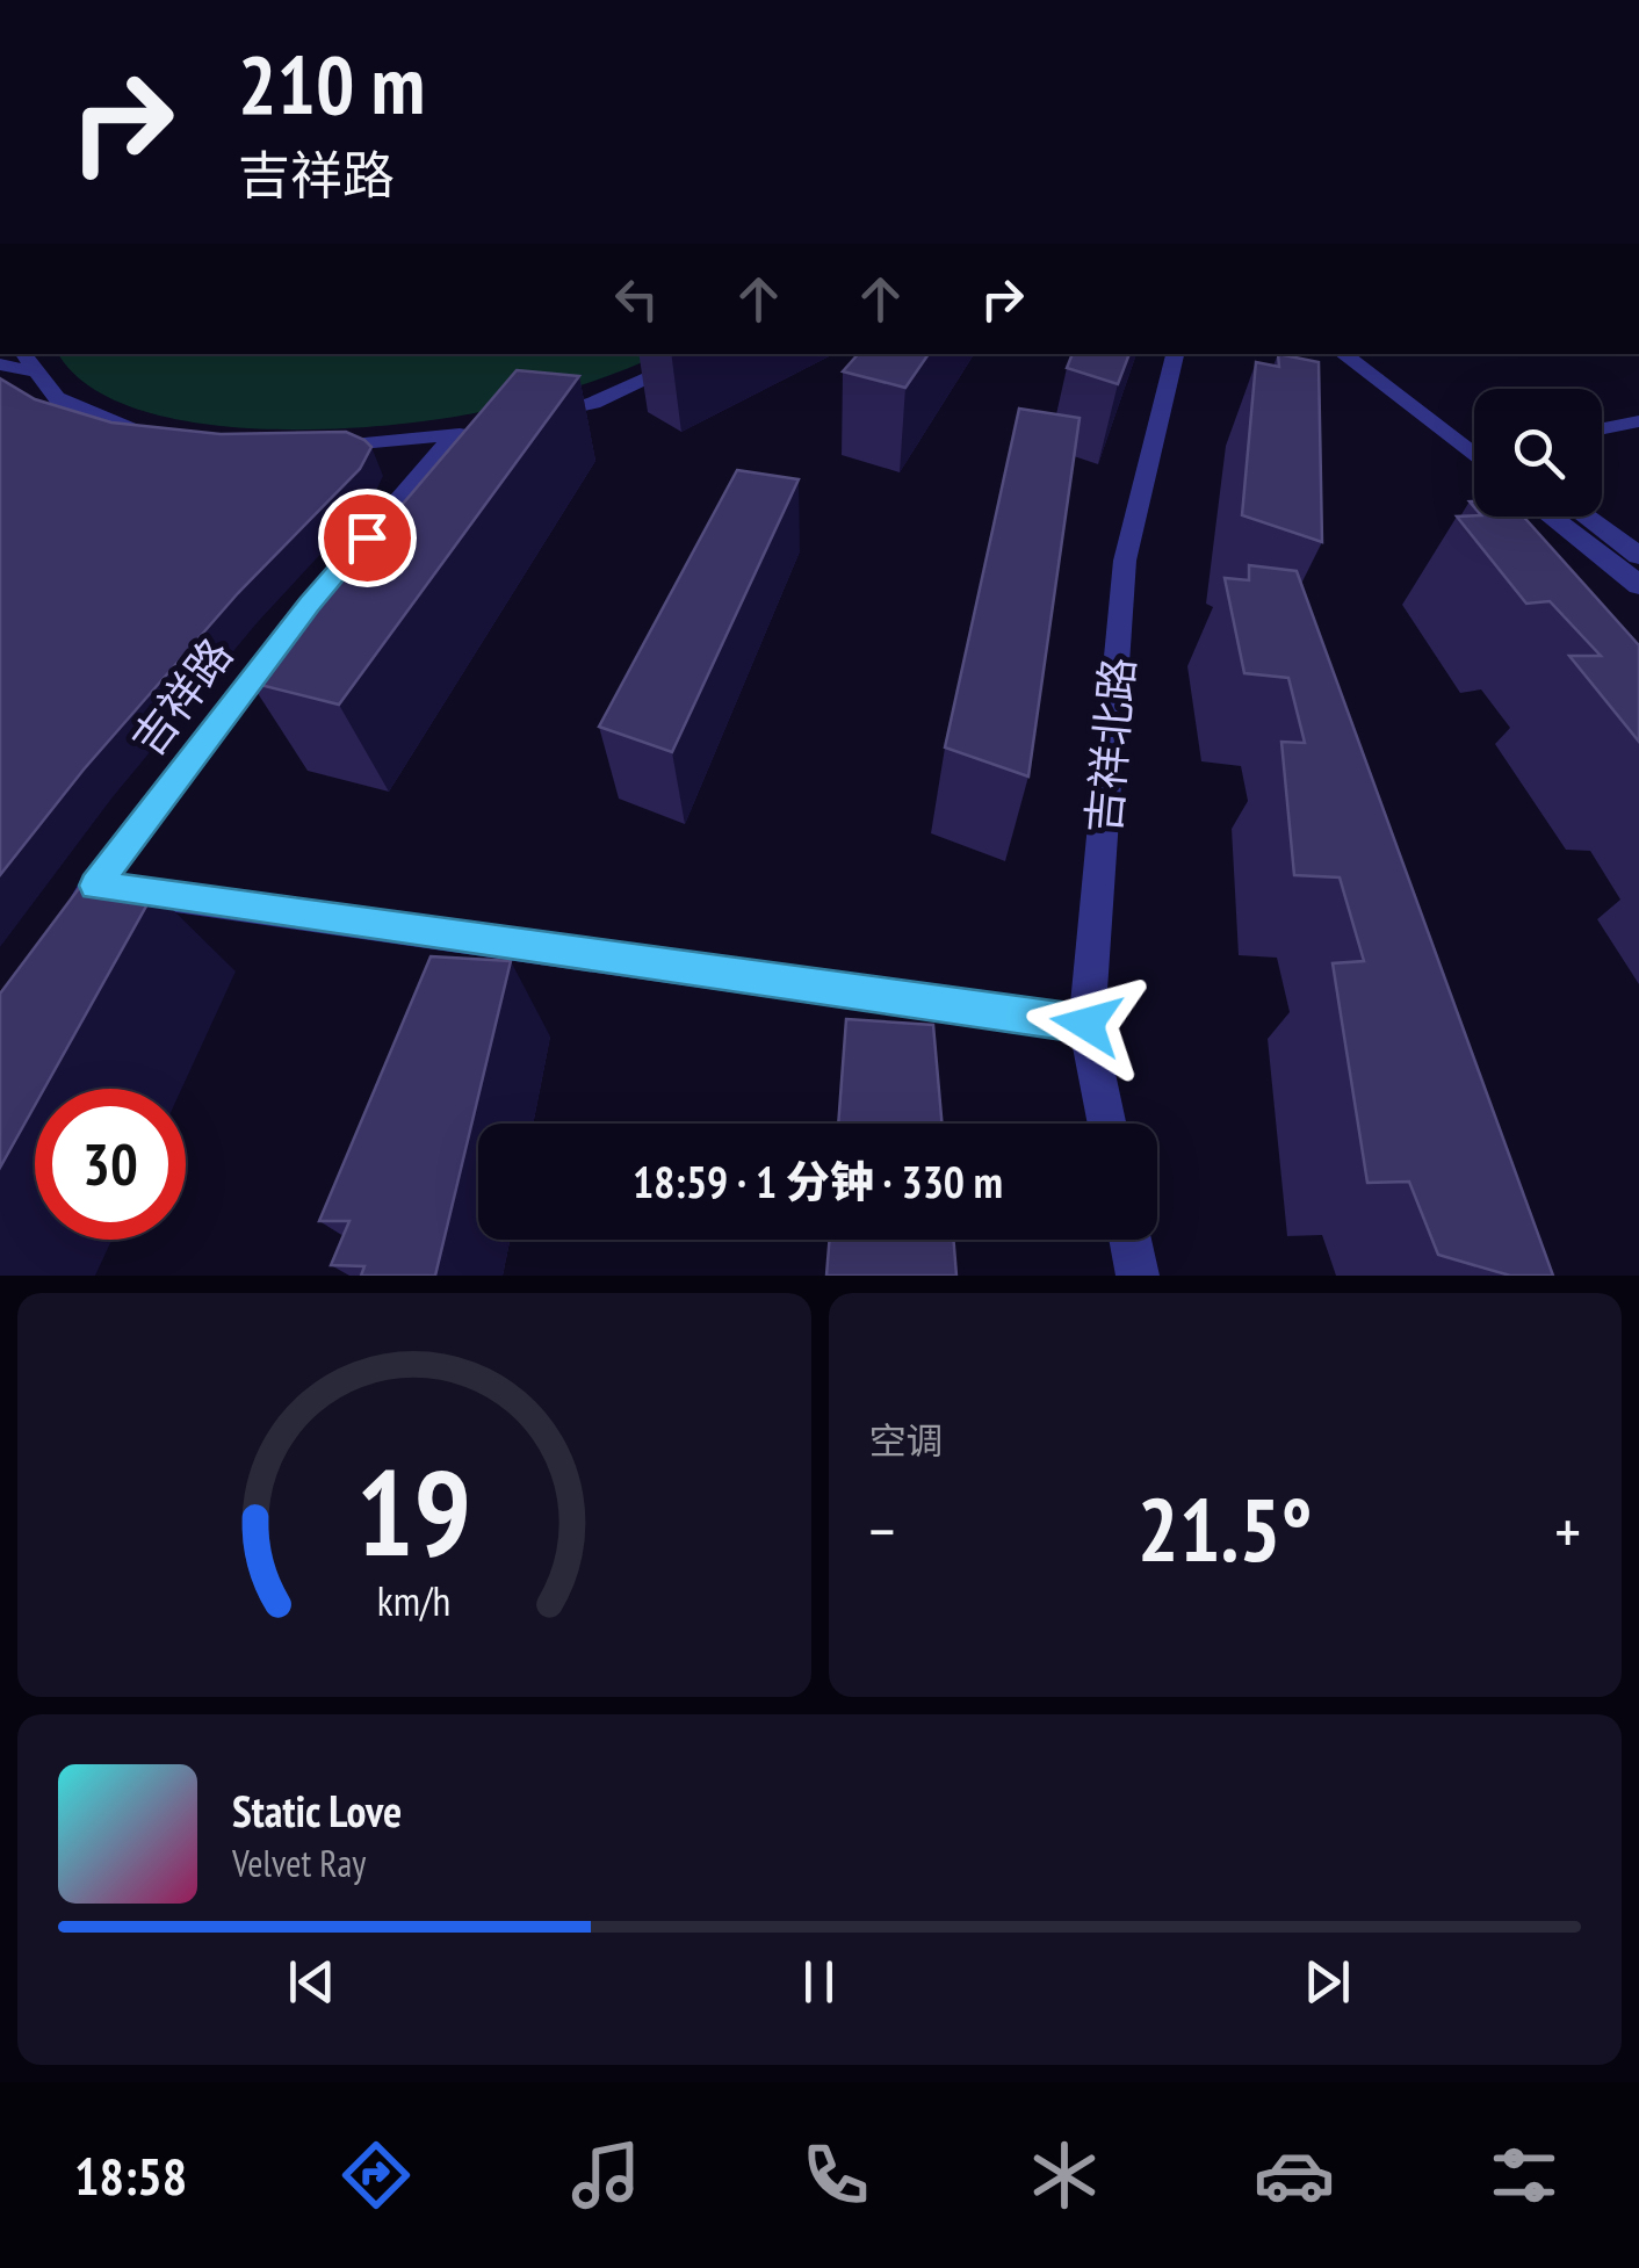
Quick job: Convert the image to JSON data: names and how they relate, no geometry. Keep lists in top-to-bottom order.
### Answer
{
  "streets": {
    "street": ["吉祥路", "吉祥北路"]
  },
  "page": {
    "turn": ["210 m", "吉祥路"],
    "limit": "30",
    "trip": "18:59 · 1 分钟 · 330 m",
    "tile": "空调",
    "heat": ["−", "21.5°", "+"],
    "song": ["Static Love", "Velvet Ray"],
    "tabs": "18:58",
    "gauge": ["19", "km/h"]
  }
}
